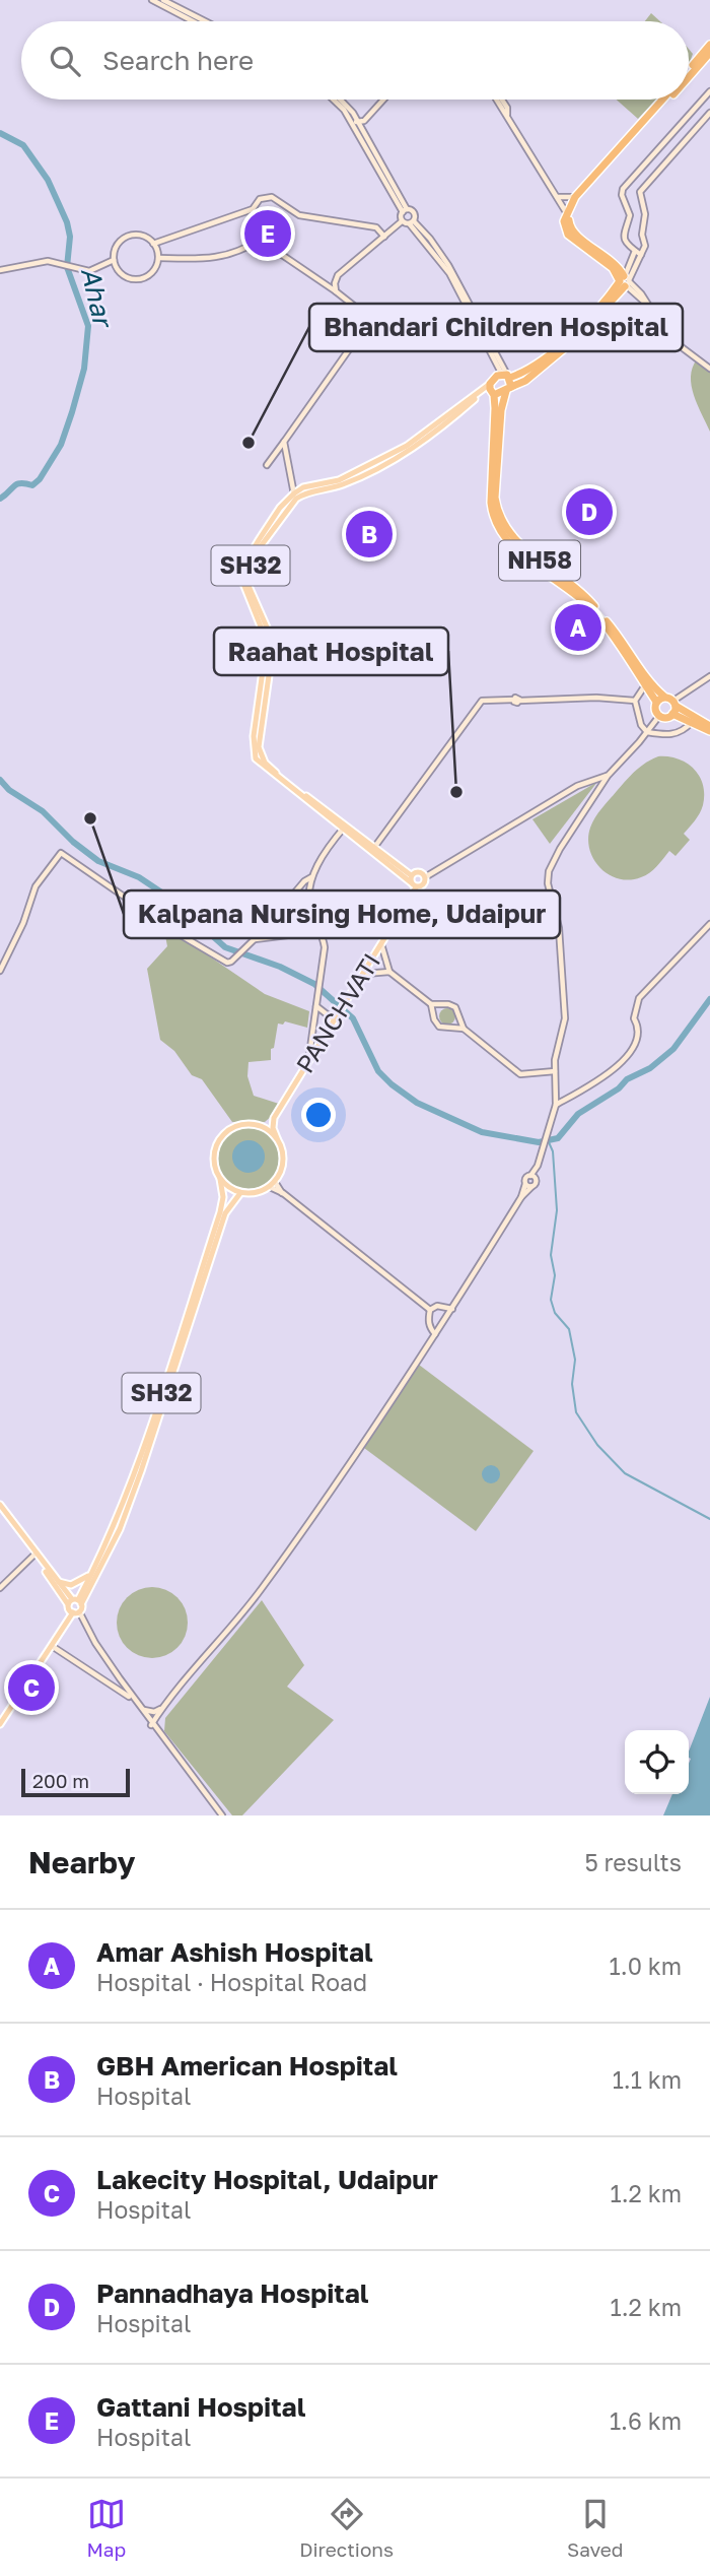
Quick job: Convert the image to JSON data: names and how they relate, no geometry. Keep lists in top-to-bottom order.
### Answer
{
  "streets": {
    "highway": ["NH58"],
    "main road": ["SH32", "PANCHVATI"]
  },
  "crossings": [
    ["SH32", "PANCHVATI"]
  ],
  "water": ["Ahar"],
  "places": ["Bhandari Children Hospital", "Raahat Hospital", "Kalpana Nursing Home, Udaipur"],
  "scale_bar": "200 m",
  "page": {
    "search": "Search here",
    "pins": [
      "E",
      "D",
      "B",
      "A",
      "C"
    ],
    "scale": "200 m",
    "heading": ["Nearby", "5 results"],
    "list": [
      {
        "mark": "A",
        "name": "Amar Ashish Hospital",
        "note": "Hospital · Hospital Road",
        "value": "1.0 km"
      },
      {
        "mark": "B",
        "name": "GBH American Hospital",
        "note": "Hospital",
        "value": "1.1 km"
      },
      {
        "mark": "C",
        "name": "Lakecity Hospital, Udaipur",
        "note": "Hospital",
        "value": "1.2 km"
      },
      {
        "mark": "D",
        "name": "Pannadhaya Hospital",
        "note": "Hospital",
        "value": "1.2 km"
      },
      {
        "mark": "E",
        "name": "Gattani Hospital",
        "note": "Hospital",
        "value": "1.6 km"
      }
    ],
    "nav": ["Map", "Directions", "Saved"]
  }
}
